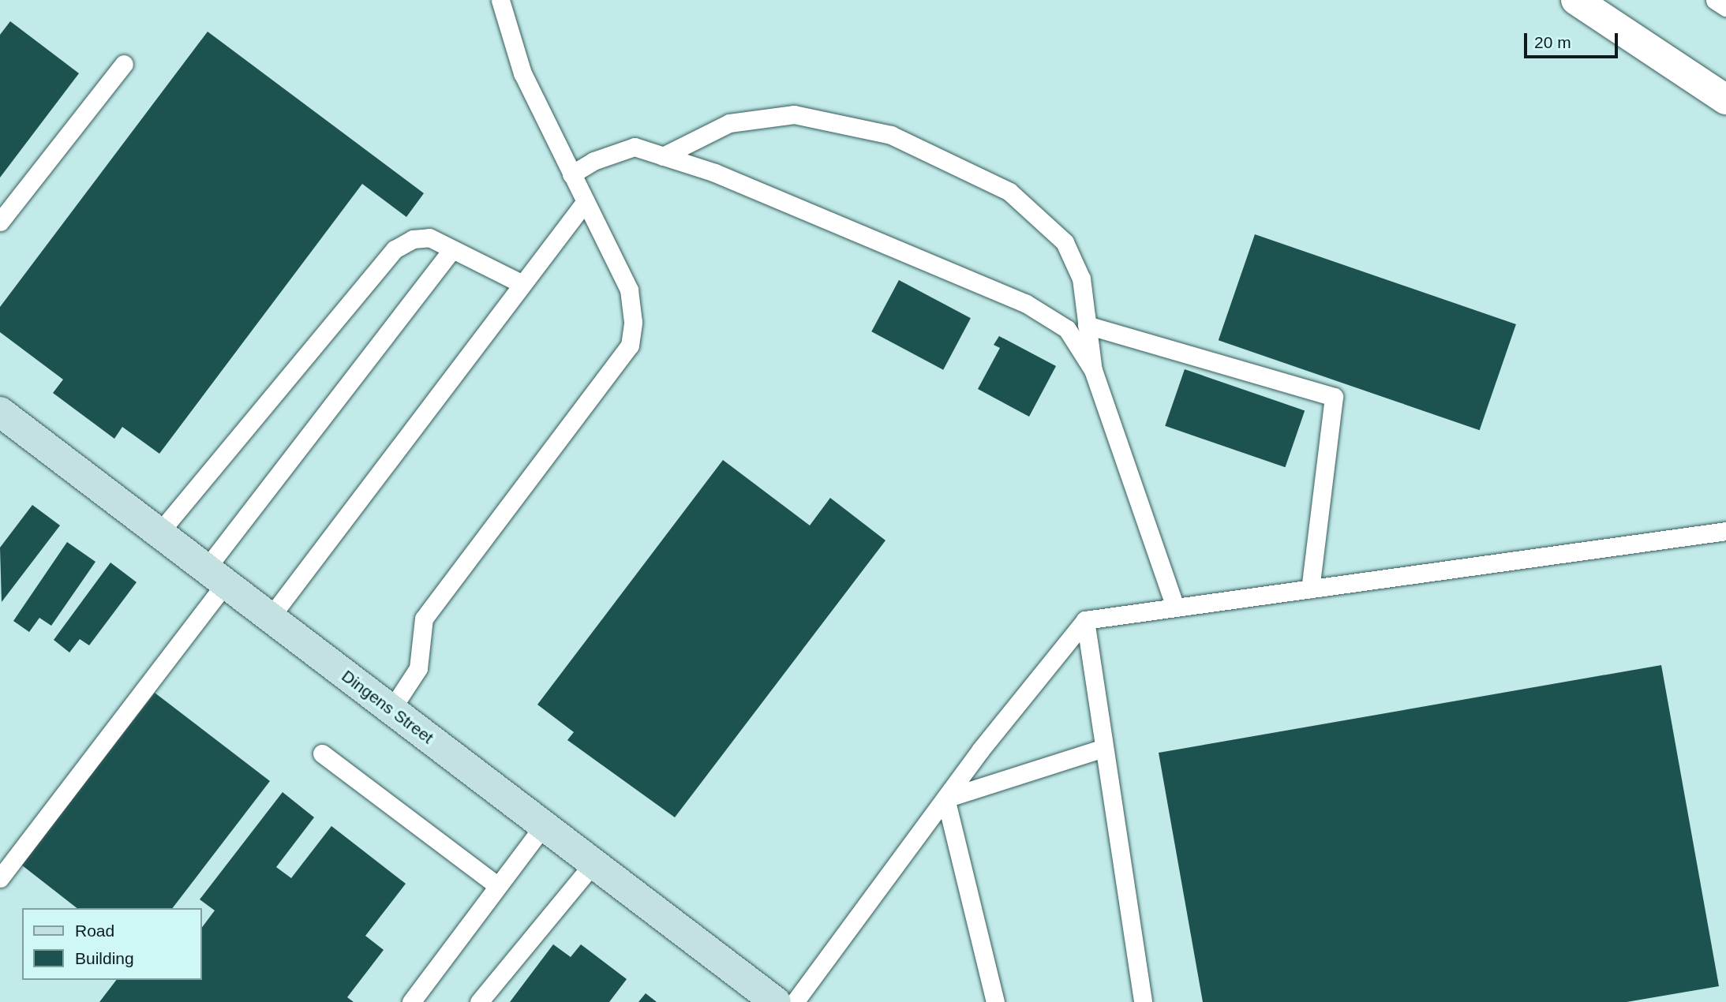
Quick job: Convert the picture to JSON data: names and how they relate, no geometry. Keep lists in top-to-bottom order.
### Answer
{
  "streets": {
    "street": ["Dingens Street"]
  },
  "legend": ["Road", "Building"],
  "scale_bar": "20 m"
}
